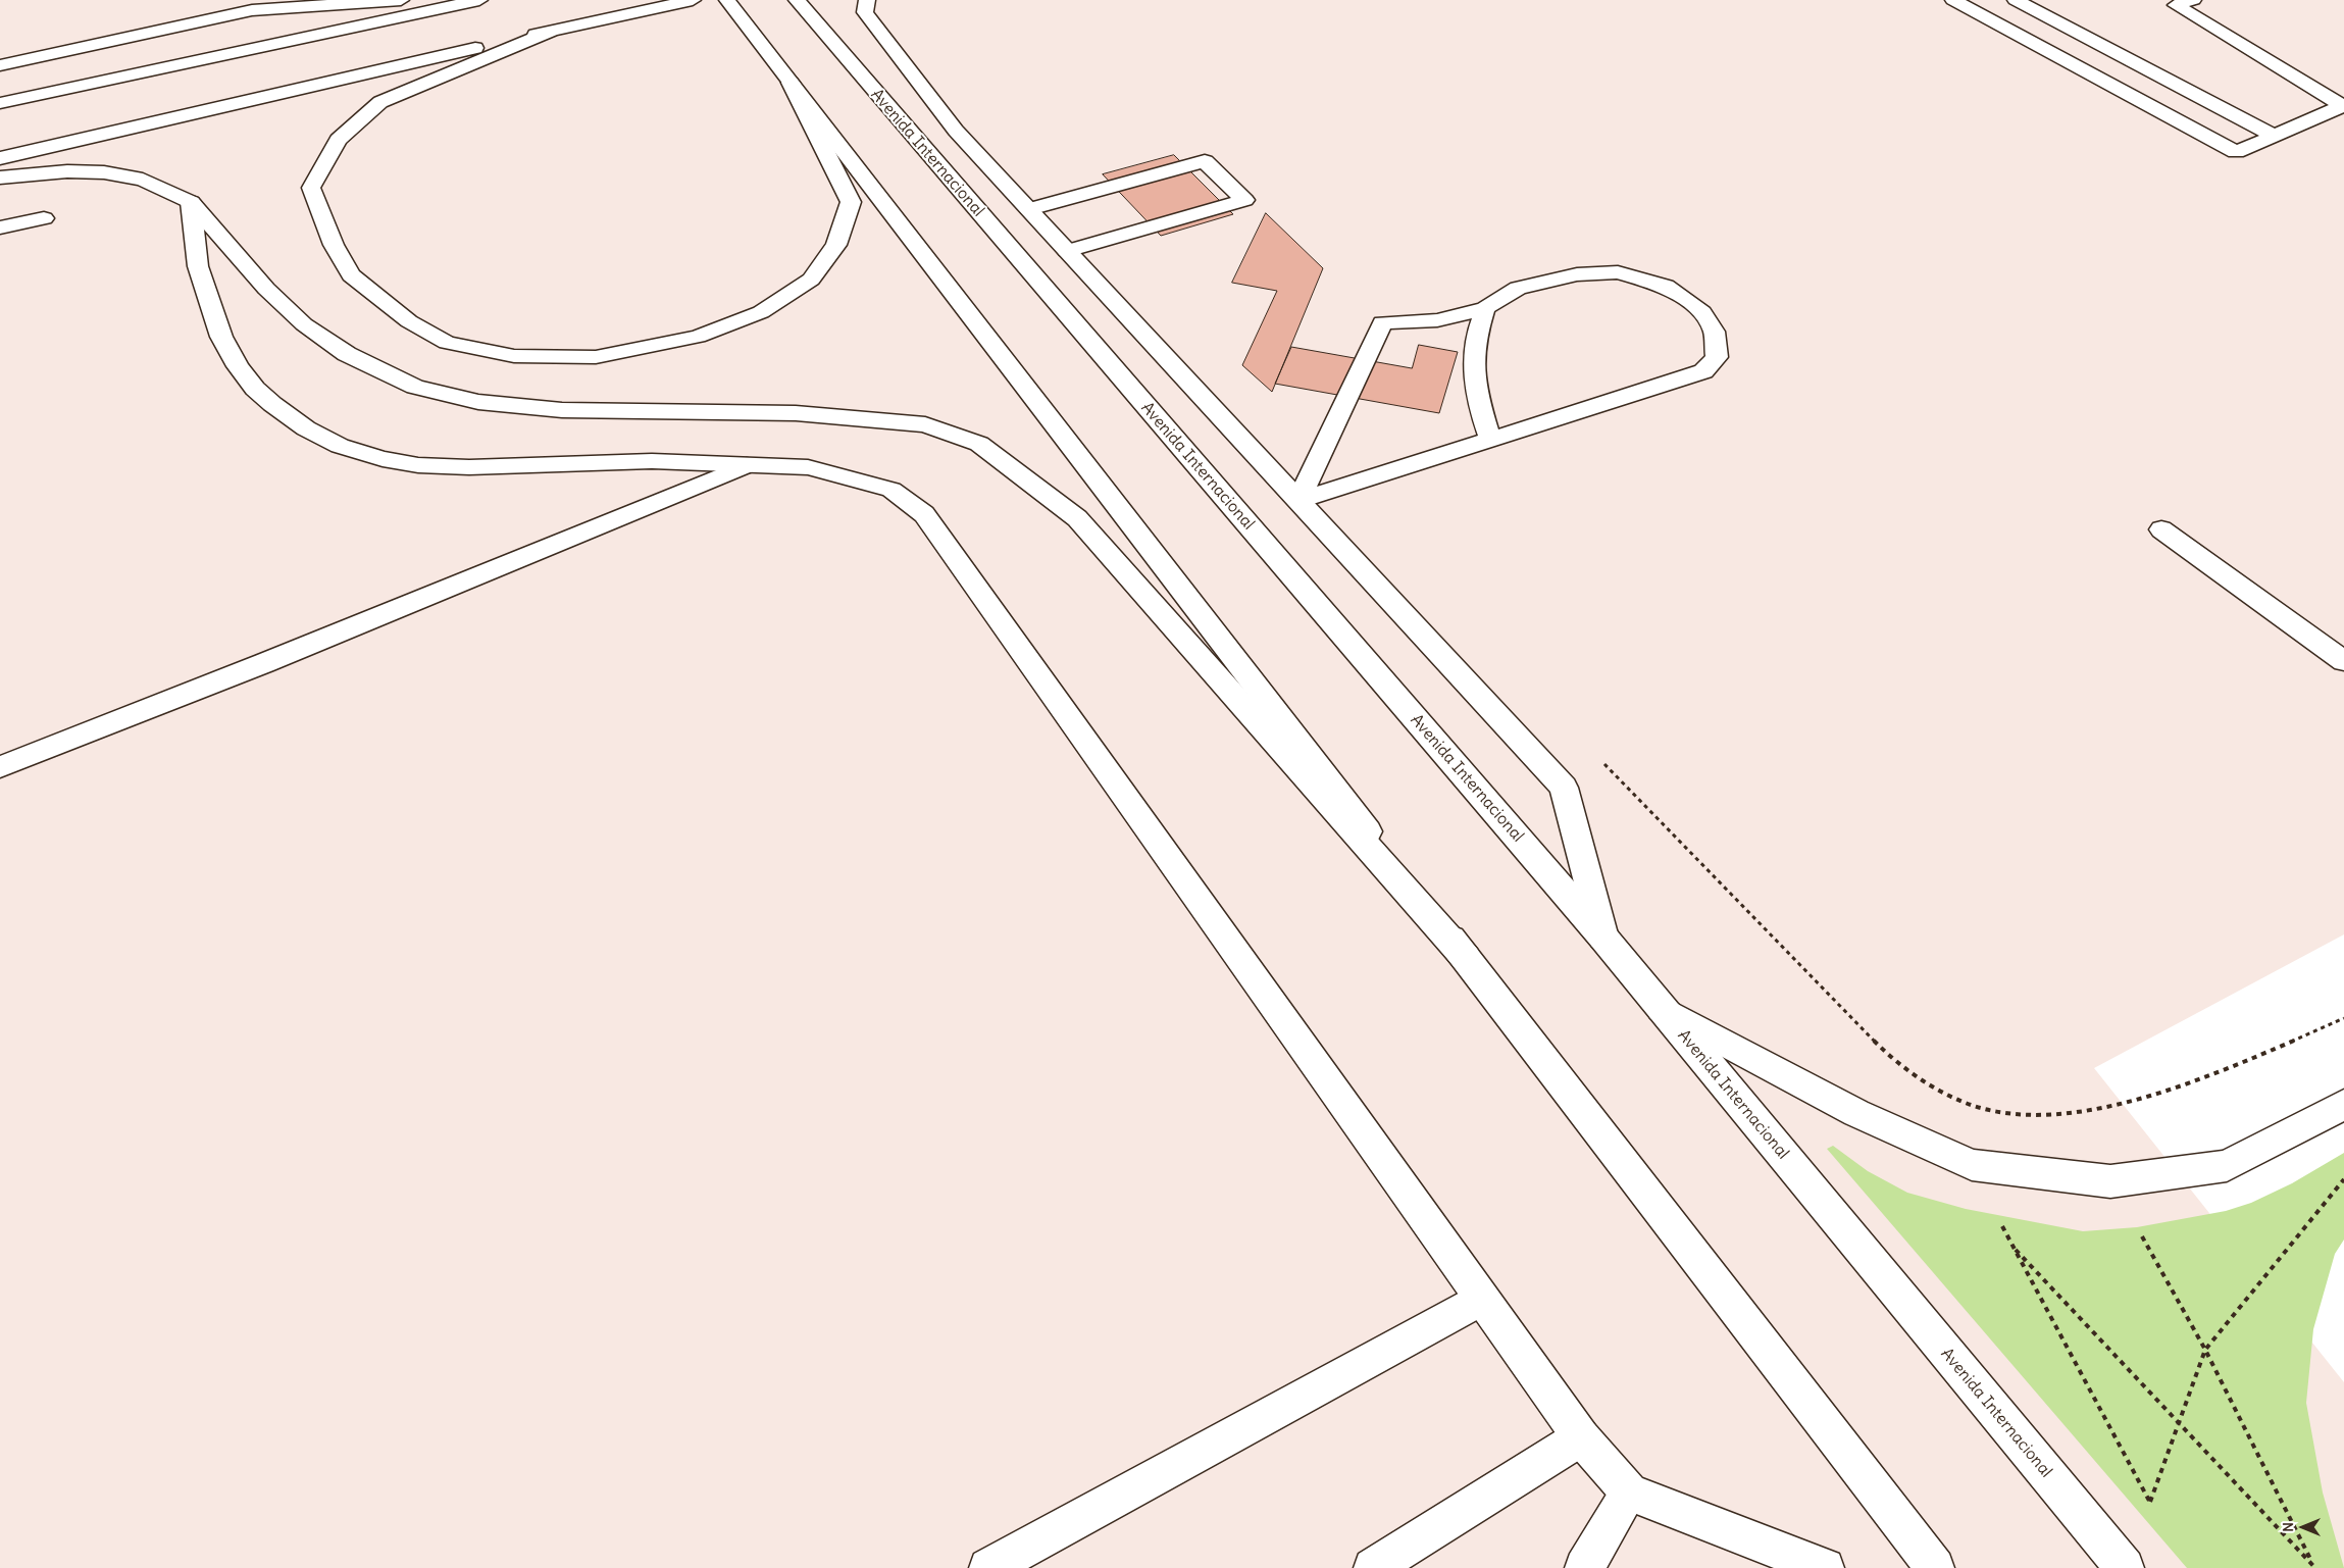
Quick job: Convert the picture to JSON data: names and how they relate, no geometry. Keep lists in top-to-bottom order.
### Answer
{
  "streets": {
    "main road": ["Avenida Internacional"]
  },
  "north": "left"
}
